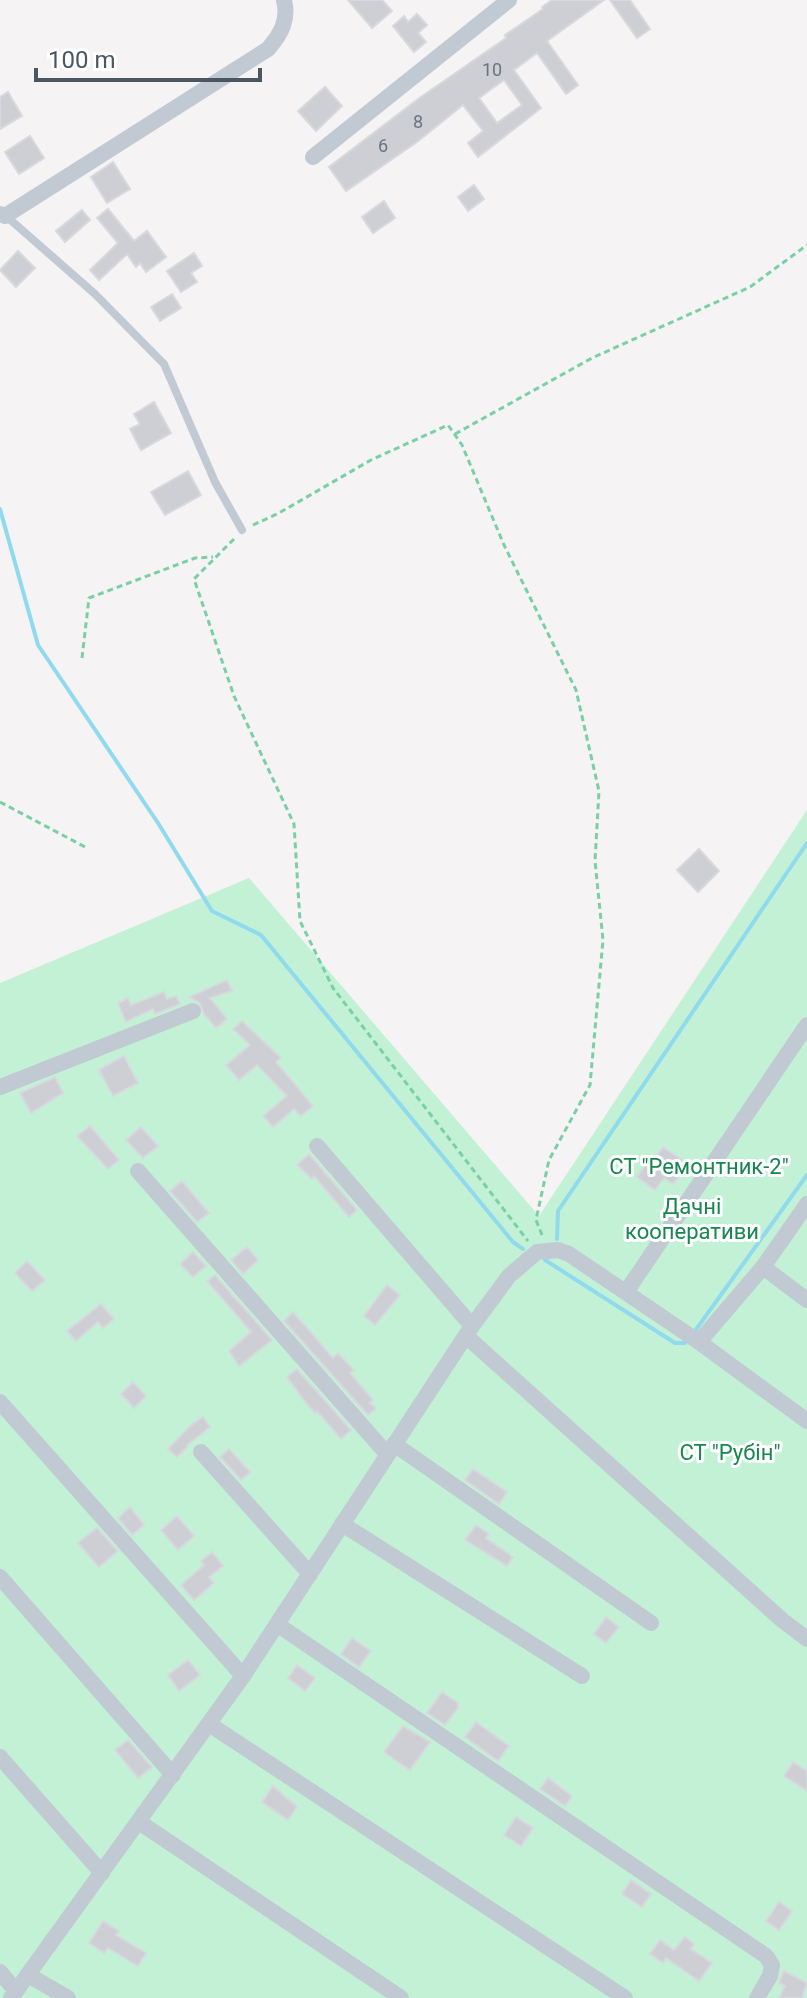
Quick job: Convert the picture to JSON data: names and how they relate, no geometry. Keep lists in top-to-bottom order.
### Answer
{
  "parks": ["СТ \"Ремонтник-2\"", "Дачні кооперативи", "СТ \"Рубін\""],
  "house_numbers": ["10", "8", "6"],
  "scale_bar": "100 m"
}
